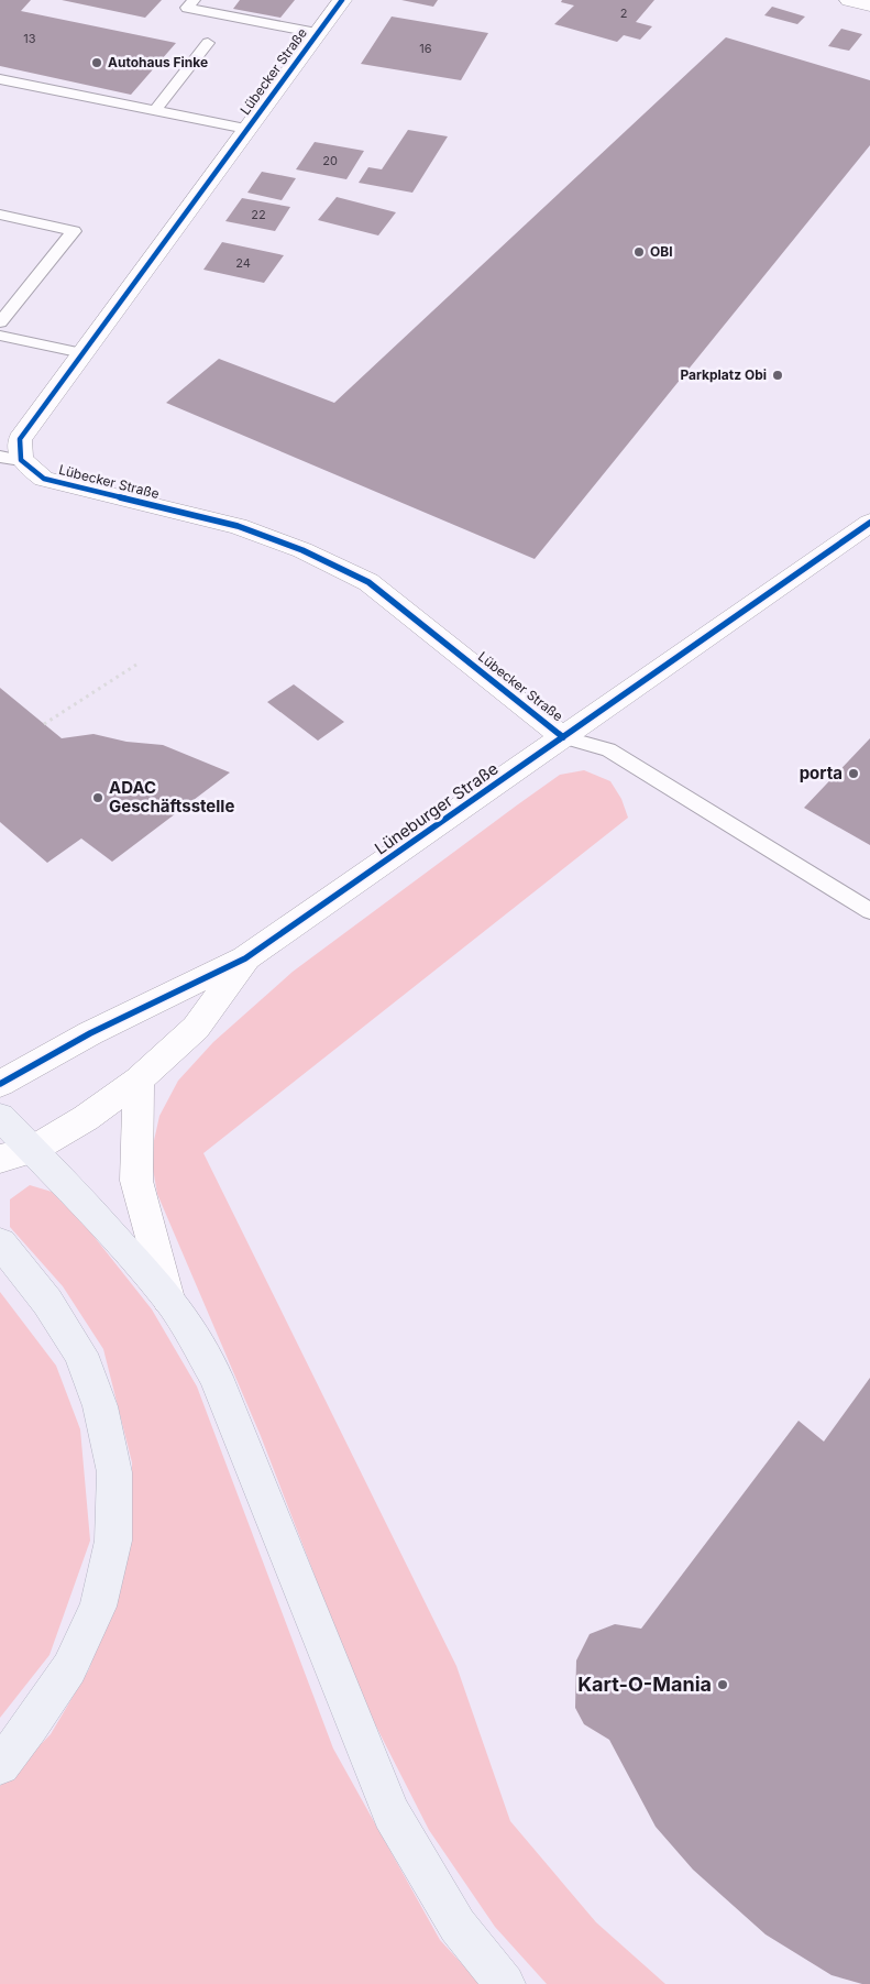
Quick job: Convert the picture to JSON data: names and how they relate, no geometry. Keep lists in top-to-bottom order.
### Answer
{
  "streets": {
    "street": ["Lübecker Straße", "Lüneburger Straße"]
  },
  "crossings": [
    ["Lübecker Straße", "Lüneburger Straße"]
  ],
  "places": [
    "Autohaus Finke",
    "OBI",
    "Parkplatz Obi",
    "porta",
    "ADAC Geschäftsstelle",
    "Kart-O-Mania"
  ],
  "house_numbers": [
    "2",
    "13",
    "16",
    "20",
    "22",
    "24"
  ]
}
